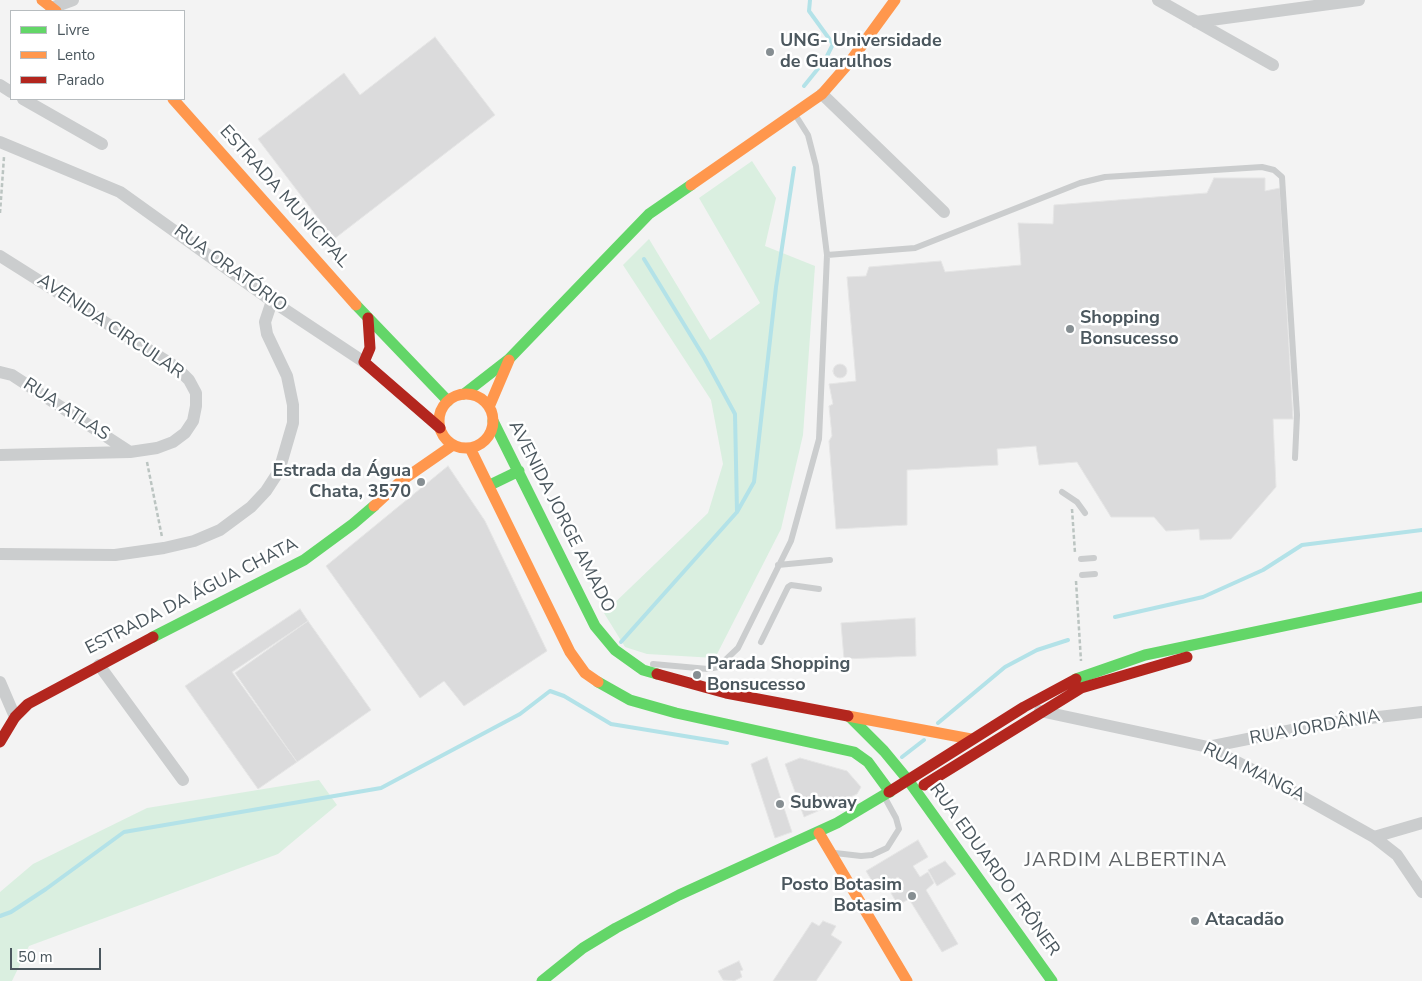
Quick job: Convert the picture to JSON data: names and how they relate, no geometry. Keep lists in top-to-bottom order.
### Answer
{
  "streets": {
    "street": [
      "ESTRADA MUNICIPAL",
      "RUA ORATÓRIO",
      "AVENIDA CIRCULAR",
      "RUA ATLAS",
      "AVENIDA JORGE AMADO",
      "ESTRADA DA ÁGUA CHATA",
      "RUA JORDÂNIA",
      "RUA MANGA",
      "RUA EDUARDO FRÔNER"
    ]
  },
  "crossings": [
    ["ESTRADA MUNICIPAL", "RUA ORATÓRIO"],
    ["ESTRADA MUNICIPAL", "AVENIDA JORGE AMADO"],
    ["ESTRADA MUNICIPAL", "ESTRADA DA ÁGUA CHATA"],
    ["RUA ORATÓRIO", "AVENIDA JORGE AMADO"],
    ["RUA ORATÓRIO", "ESTRADA DA ÁGUA CHATA"],
    ["AVENIDA CIRCULAR", "RUA ATLAS"],
    ["AVENIDA JORGE AMADO", "ESTRADA DA ÁGUA CHATA"],
    ["RUA JORDÂNIA", "RUA MANGA"]
  ],
  "districts": ["JARDIM ALBERTINA"],
  "places": [
    "UNG- Universidade de Guarulhos",
    "Shopping Bonsucesso",
    "Estrada da Água Chata, 3570",
    "Parada Shopping Bonsucesso",
    "Subway",
    "Posto Botasim Botasim",
    "Atacadão"
  ],
  "legend": ["Livre", "Lento", "Parado"],
  "scale_bar": "50 m"
}
